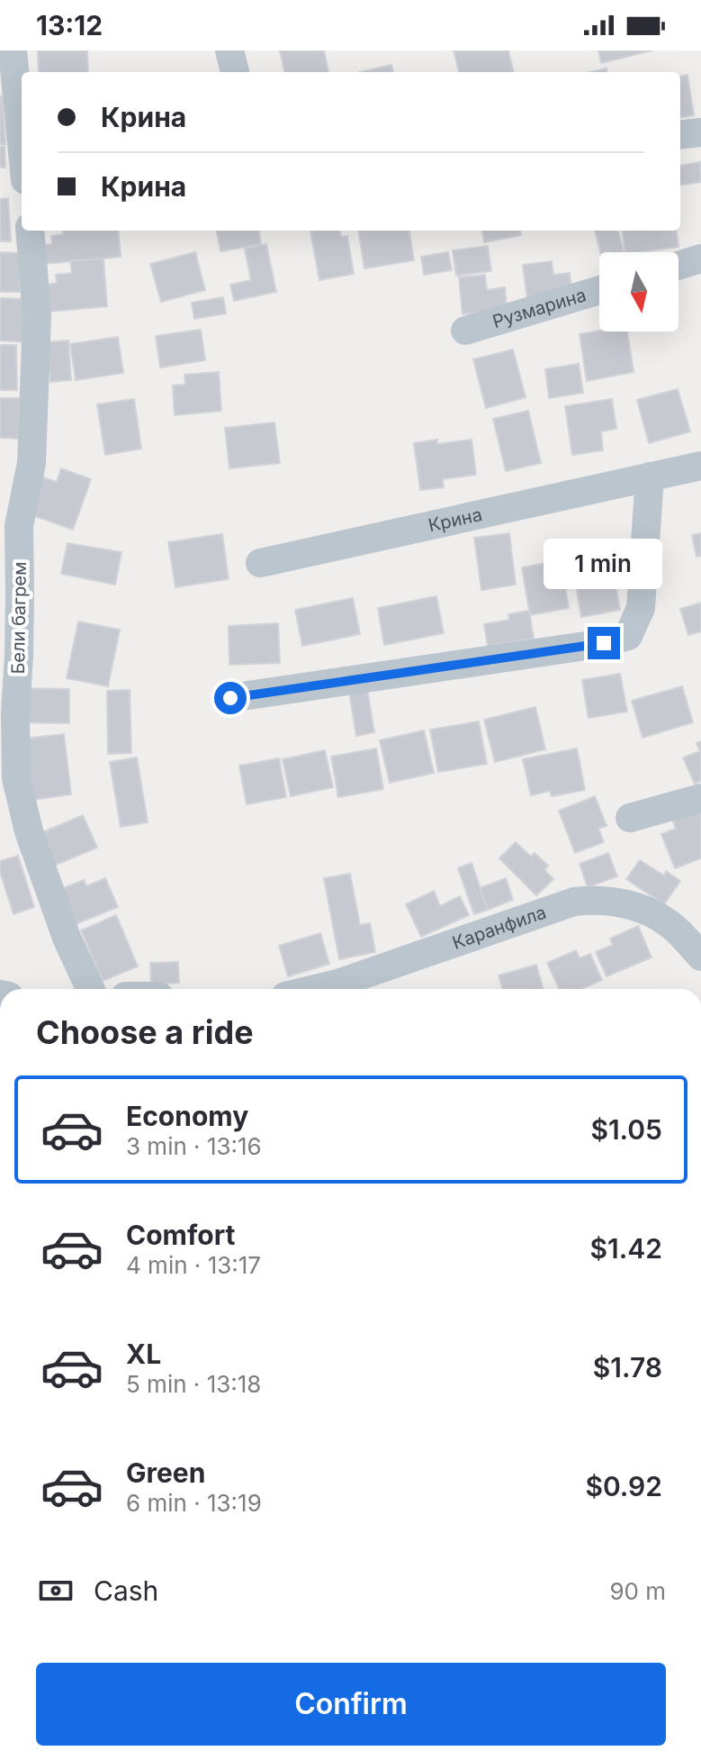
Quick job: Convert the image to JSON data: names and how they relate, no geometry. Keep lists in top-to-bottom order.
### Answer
{
  "streets": {
    "street": [
      "Рузмарина",
      "Крина",
      "Бели багрем",
      "Каранфила"
    ]
  },
  "north": "bottom",
  "page": {
    "status": "13:12",
    "banner": ["Крина", "Крина"],
    "bubble": "1 min",
    "heading": "Choose a ride",
    "list": [
      {
        "name": "Economy",
        "note": "3 min · 13:16",
        "value": "$1.05"
      },
      {
        "name": "Comfort",
        "note": "4 min · 13:17",
        "value": "$1.42"
      },
      {
        "name": "XL",
        "note": "5 min · 13:18",
        "value": "$1.78"
      },
      {
        "name": "Green",
        "note": "6 min · 13:19",
        "value": "$0.92"
      }
    ],
    "pay": ["Cash", "90 m"],
    "buttons": "Confirm"
  }
}
